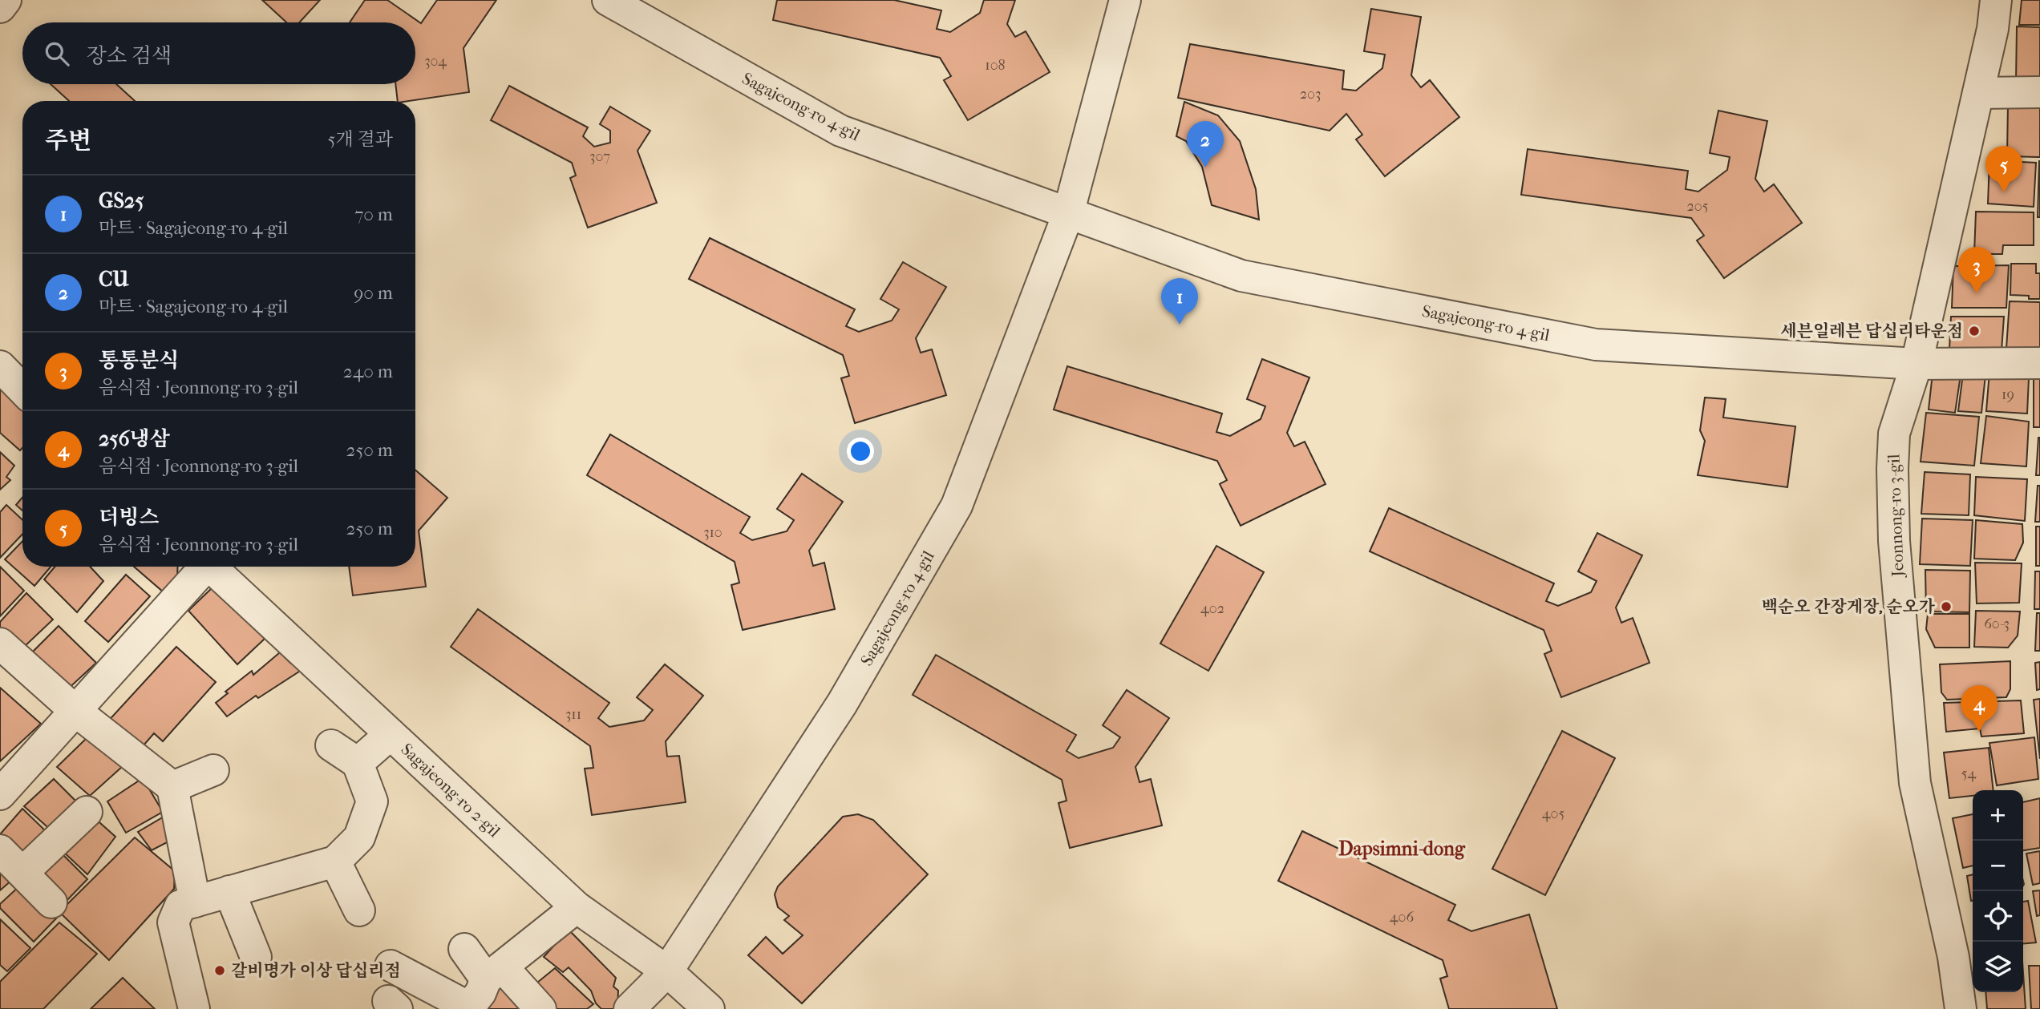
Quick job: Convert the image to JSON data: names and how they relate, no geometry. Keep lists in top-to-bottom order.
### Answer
{
  "streets": {
    "street": ["Sagajeong-ro 4-gil", "Jeonnong-ro 3-gil", "Sagajeong-ro 2-gil"]
  },
  "crossings": [
    ["Sagajeong-ro 4-gil", "Jeonnong-ro 3-gil"],
    ["Sagajeong-ro 4-gil", "Sagajeong-ro 2-gil"]
  ],
  "districts": ["Dapsimni-dong"],
  "places": ["세븐일레븐 답십리타운점", "백순오 간장게장, 순오가", "갈비명가 이상 답십리점"],
  "house_numbers": [
    "304",
    "108",
    "203",
    "307",
    "205",
    "19",
    "310",
    "402",
    "60-3",
    "311",
    "54",
    "405",
    "406"
  ],
  "page": {
    "search": "장소 검색",
    "heading": ["주변", "5개 결과"],
    "pins": [
      "2",
      "5",
      "3",
      "1",
      "4"
    ],
    "list": [
      {
        "mark": "1",
        "name": "GS25",
        "note": "마트 · Sagajeong-ro 4-gil",
        "value": "70 m"
      },
      {
        "mark": "2",
        "name": "CU",
        "note": "마트 · Sagajeong-ro 4-gil",
        "value": "90 m"
      },
      {
        "mark": "3",
        "name": "통통분식",
        "note": "음식점 · Jeonnong-ro 3-gil",
        "value": "240 m"
      },
      {
        "mark": "4",
        "name": "256냉삼",
        "note": "음식점 · Jeonnong-ro 3-gil",
        "value": "250 m"
      },
      {
        "mark": "5",
        "name": "더빙스",
        "note": "음식점 · Jeonnong-ro 3-gil",
        "value": "250 m"
      }
    ],
    "map_buttons": ["+", "−"]
  }
}
